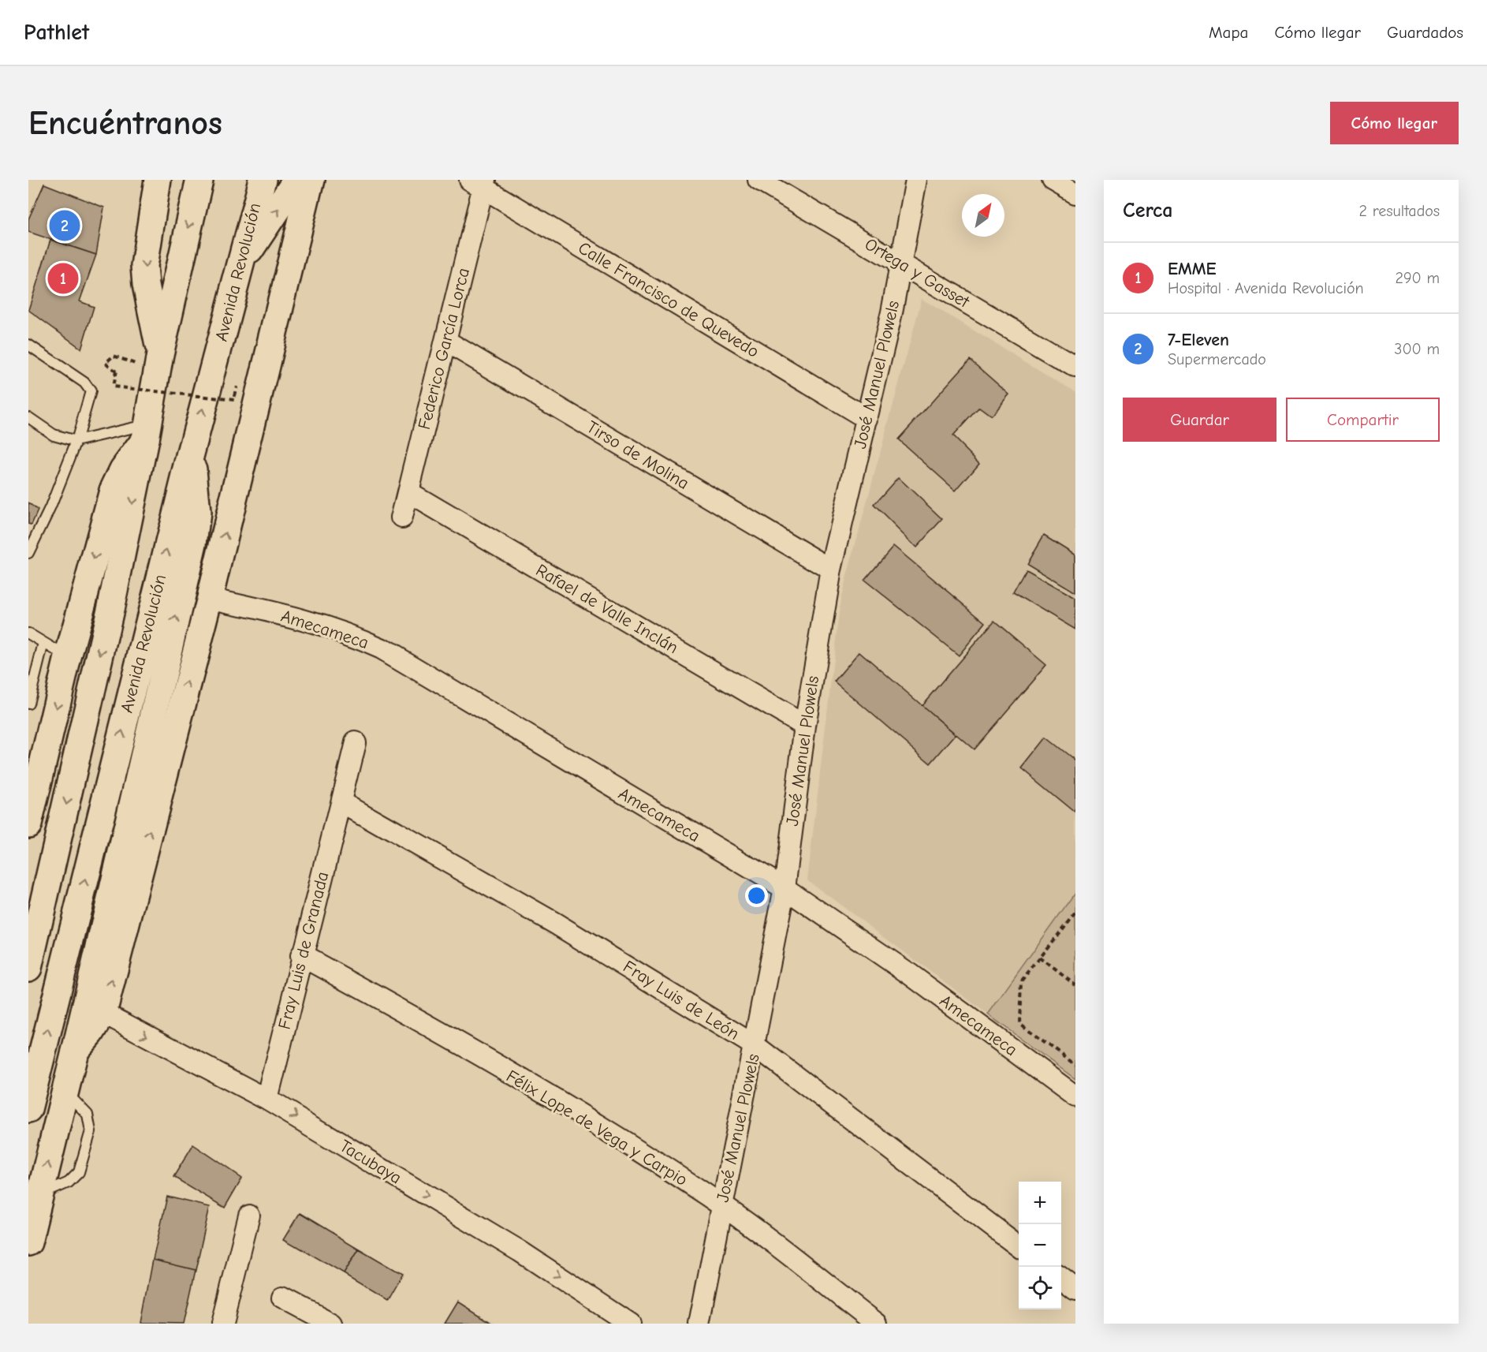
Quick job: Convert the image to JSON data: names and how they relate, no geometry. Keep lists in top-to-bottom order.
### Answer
{
  "streets": {
    "main road": ["Avenida Revolución"],
    "street": [
      "Ortega y Gasset",
      "Calle Francisco de Quevedo",
      "Federico García Lorca",
      "José Manuel Plowels",
      "Tirso de Molina",
      "Rafael de Valle Inclán",
      "Amecameca",
      "Fray Luis de Granada",
      "Fray Luis de León",
      "Félix Lope de Vega y Carpio",
      "Tacubaya"
    ]
  },
  "crossings": [
    ["Ortega y Gasset", "José Manuel Plowels"],
    ["Calle Francisco de Quevedo", "Federico García Lorca"],
    ["Calle Francisco de Quevedo", "José Manuel Plowels"],
    ["Federico García Lorca", "Tirso de Molina"],
    ["Federico García Lorca", "Rafael de Valle Inclán"],
    ["José Manuel Plowels", "Tirso de Molina"],
    ["José Manuel Plowels", "Rafael de Valle Inclán"],
    ["José Manuel Plowels", "Amecameca"],
    ["José Manuel Plowels", "Fray Luis de León"],
    ["José Manuel Plowels", "Félix Lope de Vega y Carpio"],
    ["Fray Luis de Granada", "Fray Luis de León"],
    ["Fray Luis de Granada", "Félix Lope de Vega y Carpio"],
    ["Fray Luis de Granada", "Tacubaya"]
  ],
  "one_way": ["Tacubaya"],
  "north": "top right",
  "page": {
    "header": "Pathlet",
    "nav": ["Mapa", "Cómo llegar", "Guardados"],
    "buttons": [
      "Cómo llegar",
      ["Guardar", "Compartir"]
    ],
    "title": "Encuéntranos",
    "heading": ["Cerca", "2 resultados"],
    "pins": ["2", "1"],
    "list": [
      {
        "mark": "1",
        "name": "EMME",
        "note": "Hospital · Avenida Revolución",
        "value": "290 m"
      },
      {
        "mark": "2",
        "name": "7-Eleven",
        "note": "Supermercado",
        "value": "300 m"
      }
    ],
    "map_buttons": ["+", "−"]
  }
}
